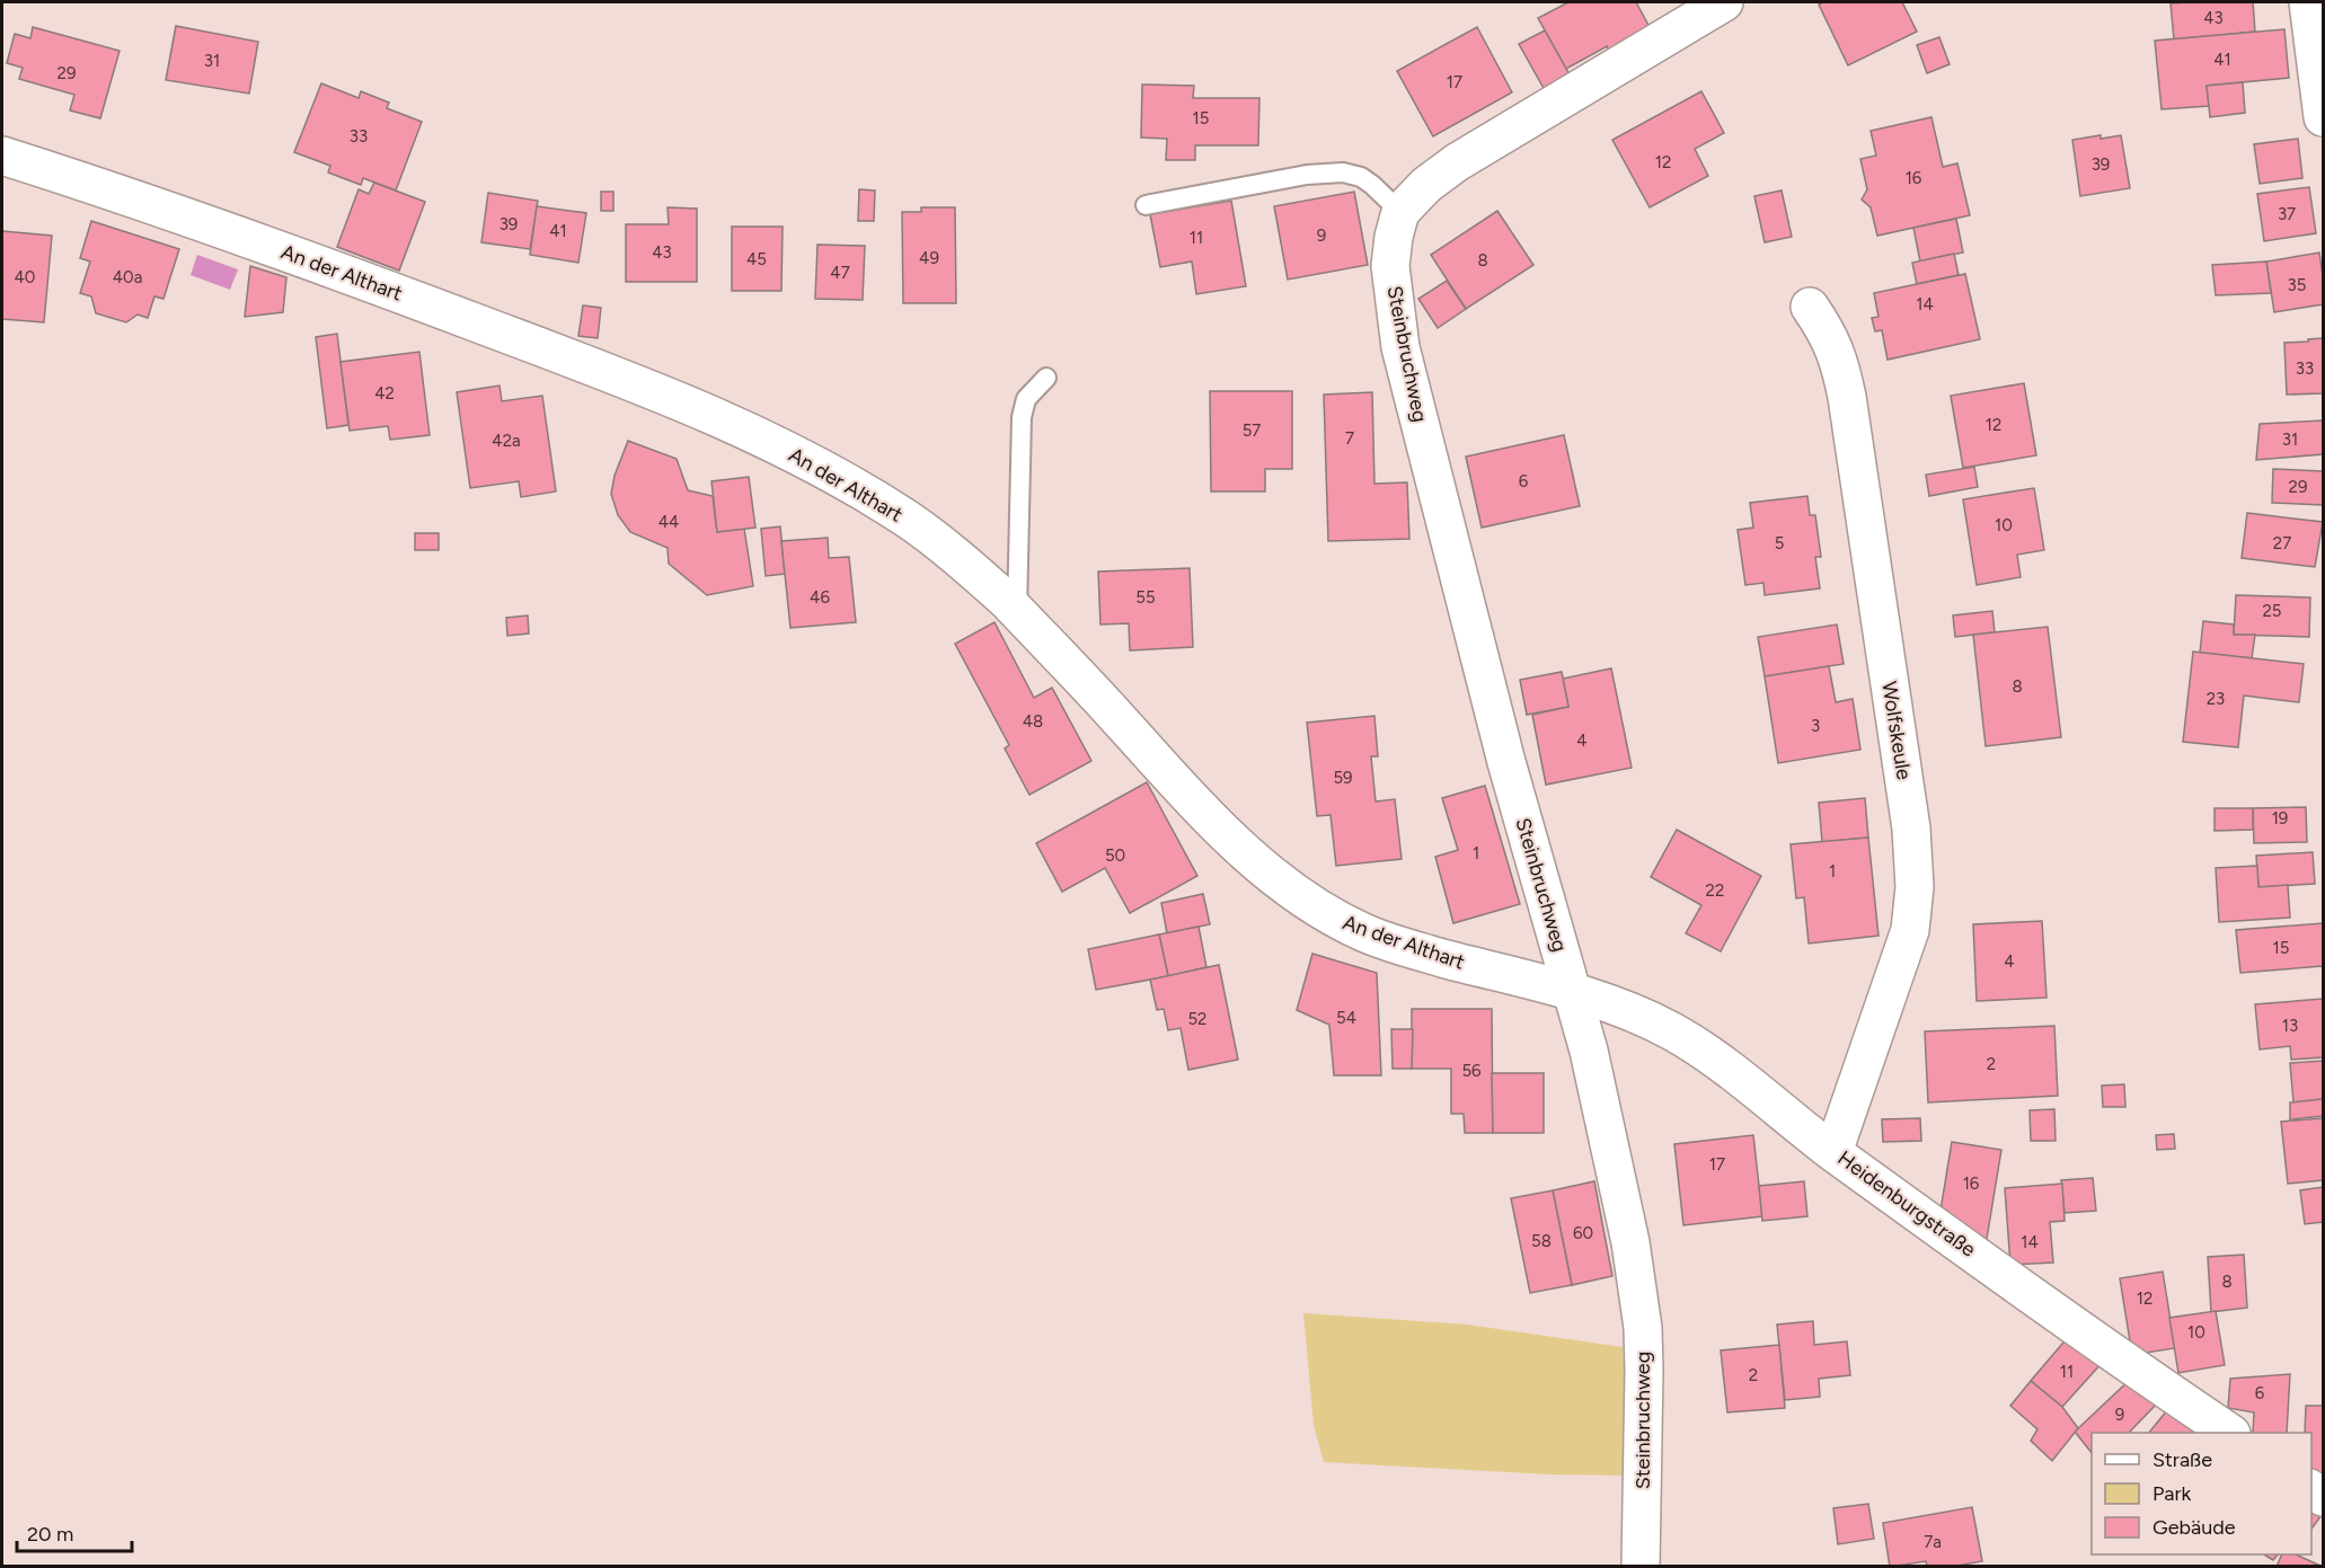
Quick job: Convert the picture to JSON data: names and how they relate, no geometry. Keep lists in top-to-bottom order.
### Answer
{
  "streets": {
    "street": [
      "An der Althart",
      "Steinbruchweg",
      "Wolfskeule",
      "Heidenburgstraße"
    ]
  },
  "crossings": [
    ["An der Althart", "Steinbruchweg"],
    ["An der Althart", "Heidenburgstraße"],
    ["Steinbruchweg", "Heidenburgstraße"],
    ["Wolfskeule", "Heidenburgstraße"]
  ],
  "house_numbers": [
    "43",
    "41",
    "31",
    "29",
    "17",
    "15",
    "33",
    "12",
    "39",
    "16",
    "37",
    "39",
    "41",
    "9",
    "11",
    "43",
    "49",
    "45",
    "8",
    "47",
    "40",
    "40a",
    "35",
    "14",
    "33",
    "42",
    "12",
    "57",
    "7",
    "31",
    "42a",
    "6",
    "29",
    "44",
    "10",
    "5",
    "27",
    "46",
    "55",
    "25",
    "8",
    "23",
    "48",
    "3",
    "4",
    "59",
    "19",
    "1",
    "50",
    "1",
    "22",
    "15",
    "4",
    "54",
    "52",
    "13",
    "2",
    "56",
    "17",
    "16",
    "60",
    "58",
    "14",
    "8",
    "12",
    "10",
    "11",
    "2",
    "6",
    "9",
    "7a"
  ],
  "legend": ["Straße", "Park", "Gebäude"],
  "scale_bar": "20 m"
}
